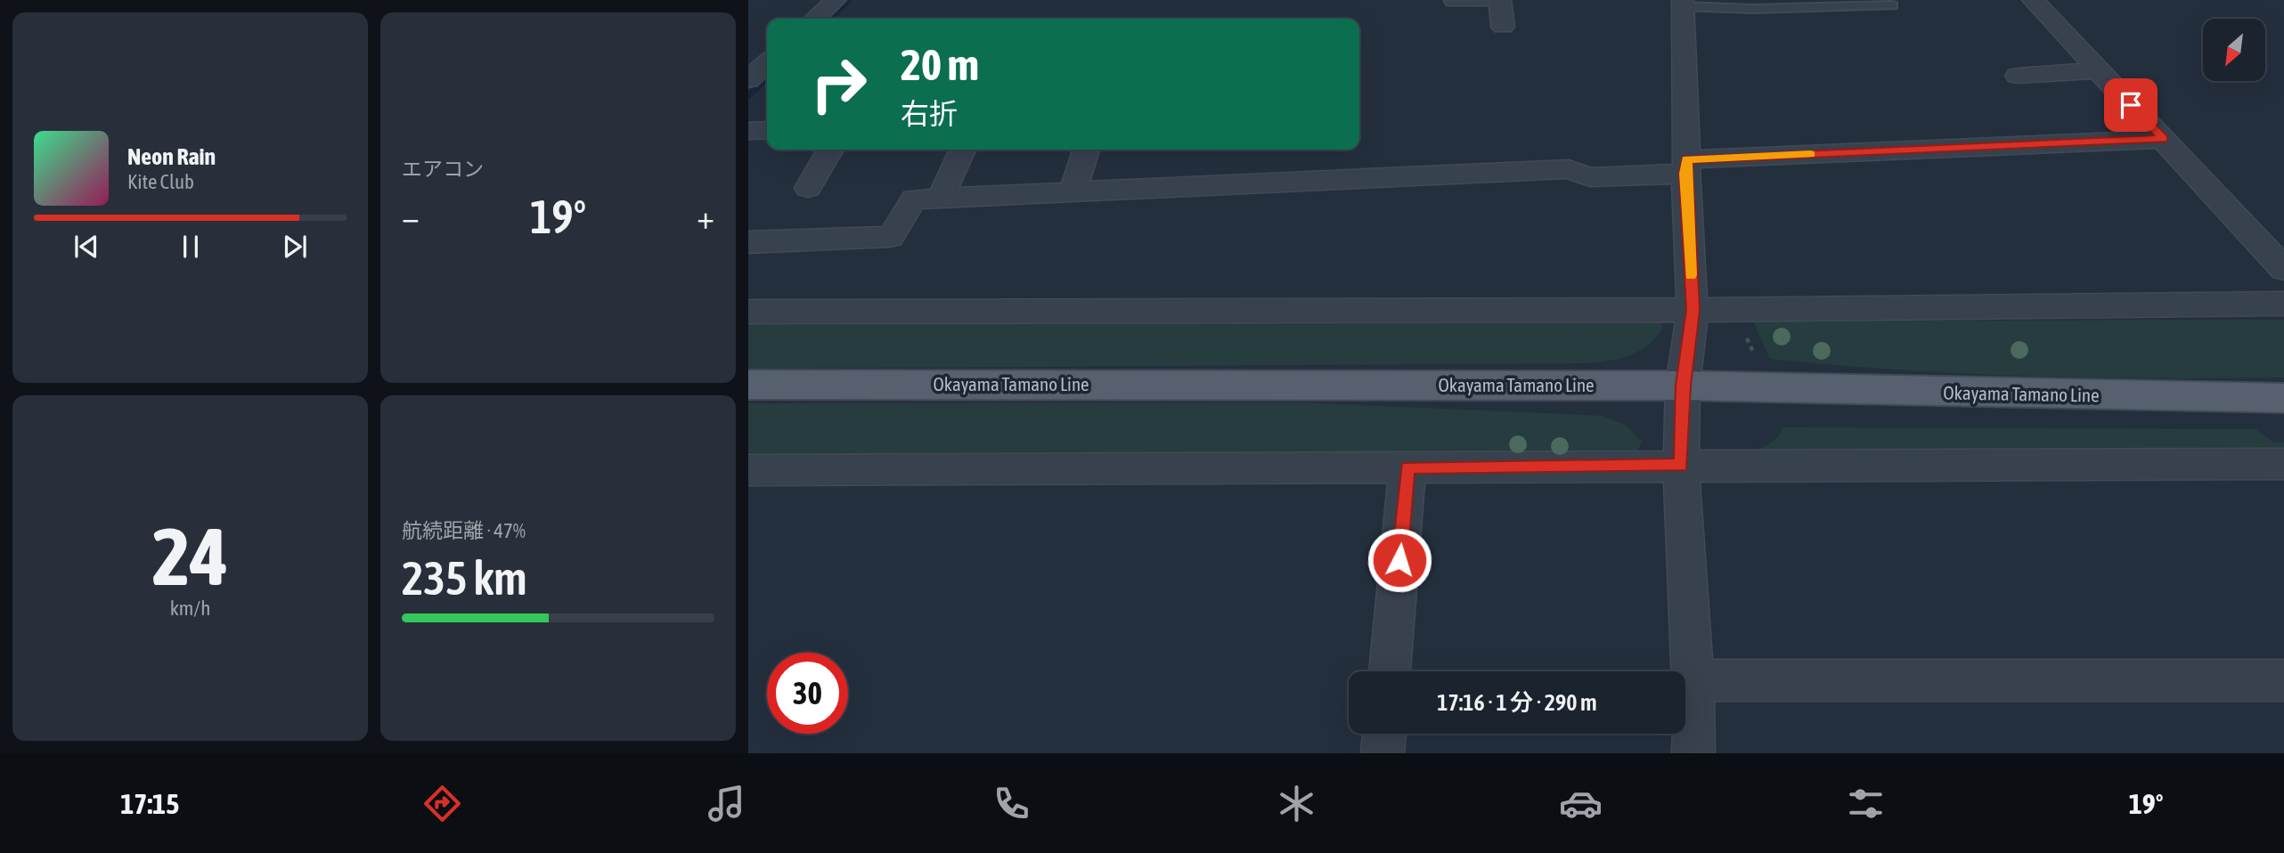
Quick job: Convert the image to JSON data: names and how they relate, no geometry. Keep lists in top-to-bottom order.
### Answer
{
  "streets": {
    "main road": ["Okayama Tamano Line"]
  },
  "north": "bottom left",
  "page": {
    "tile": [
      "エアコン",
      ["24", "km/h"],
      ["航続距離 · 47%", "235 km"]
    ],
    "turn": ["20 m", "右折"],
    "song": ["Neon Rain", "Kite Club"],
    "heat": ["−", "19°", "+"],
    "limit": "30",
    "trip": "17:16 · 1 分 · 290 m",
    "tabs": ["17:15", "19°"]
  }
}
